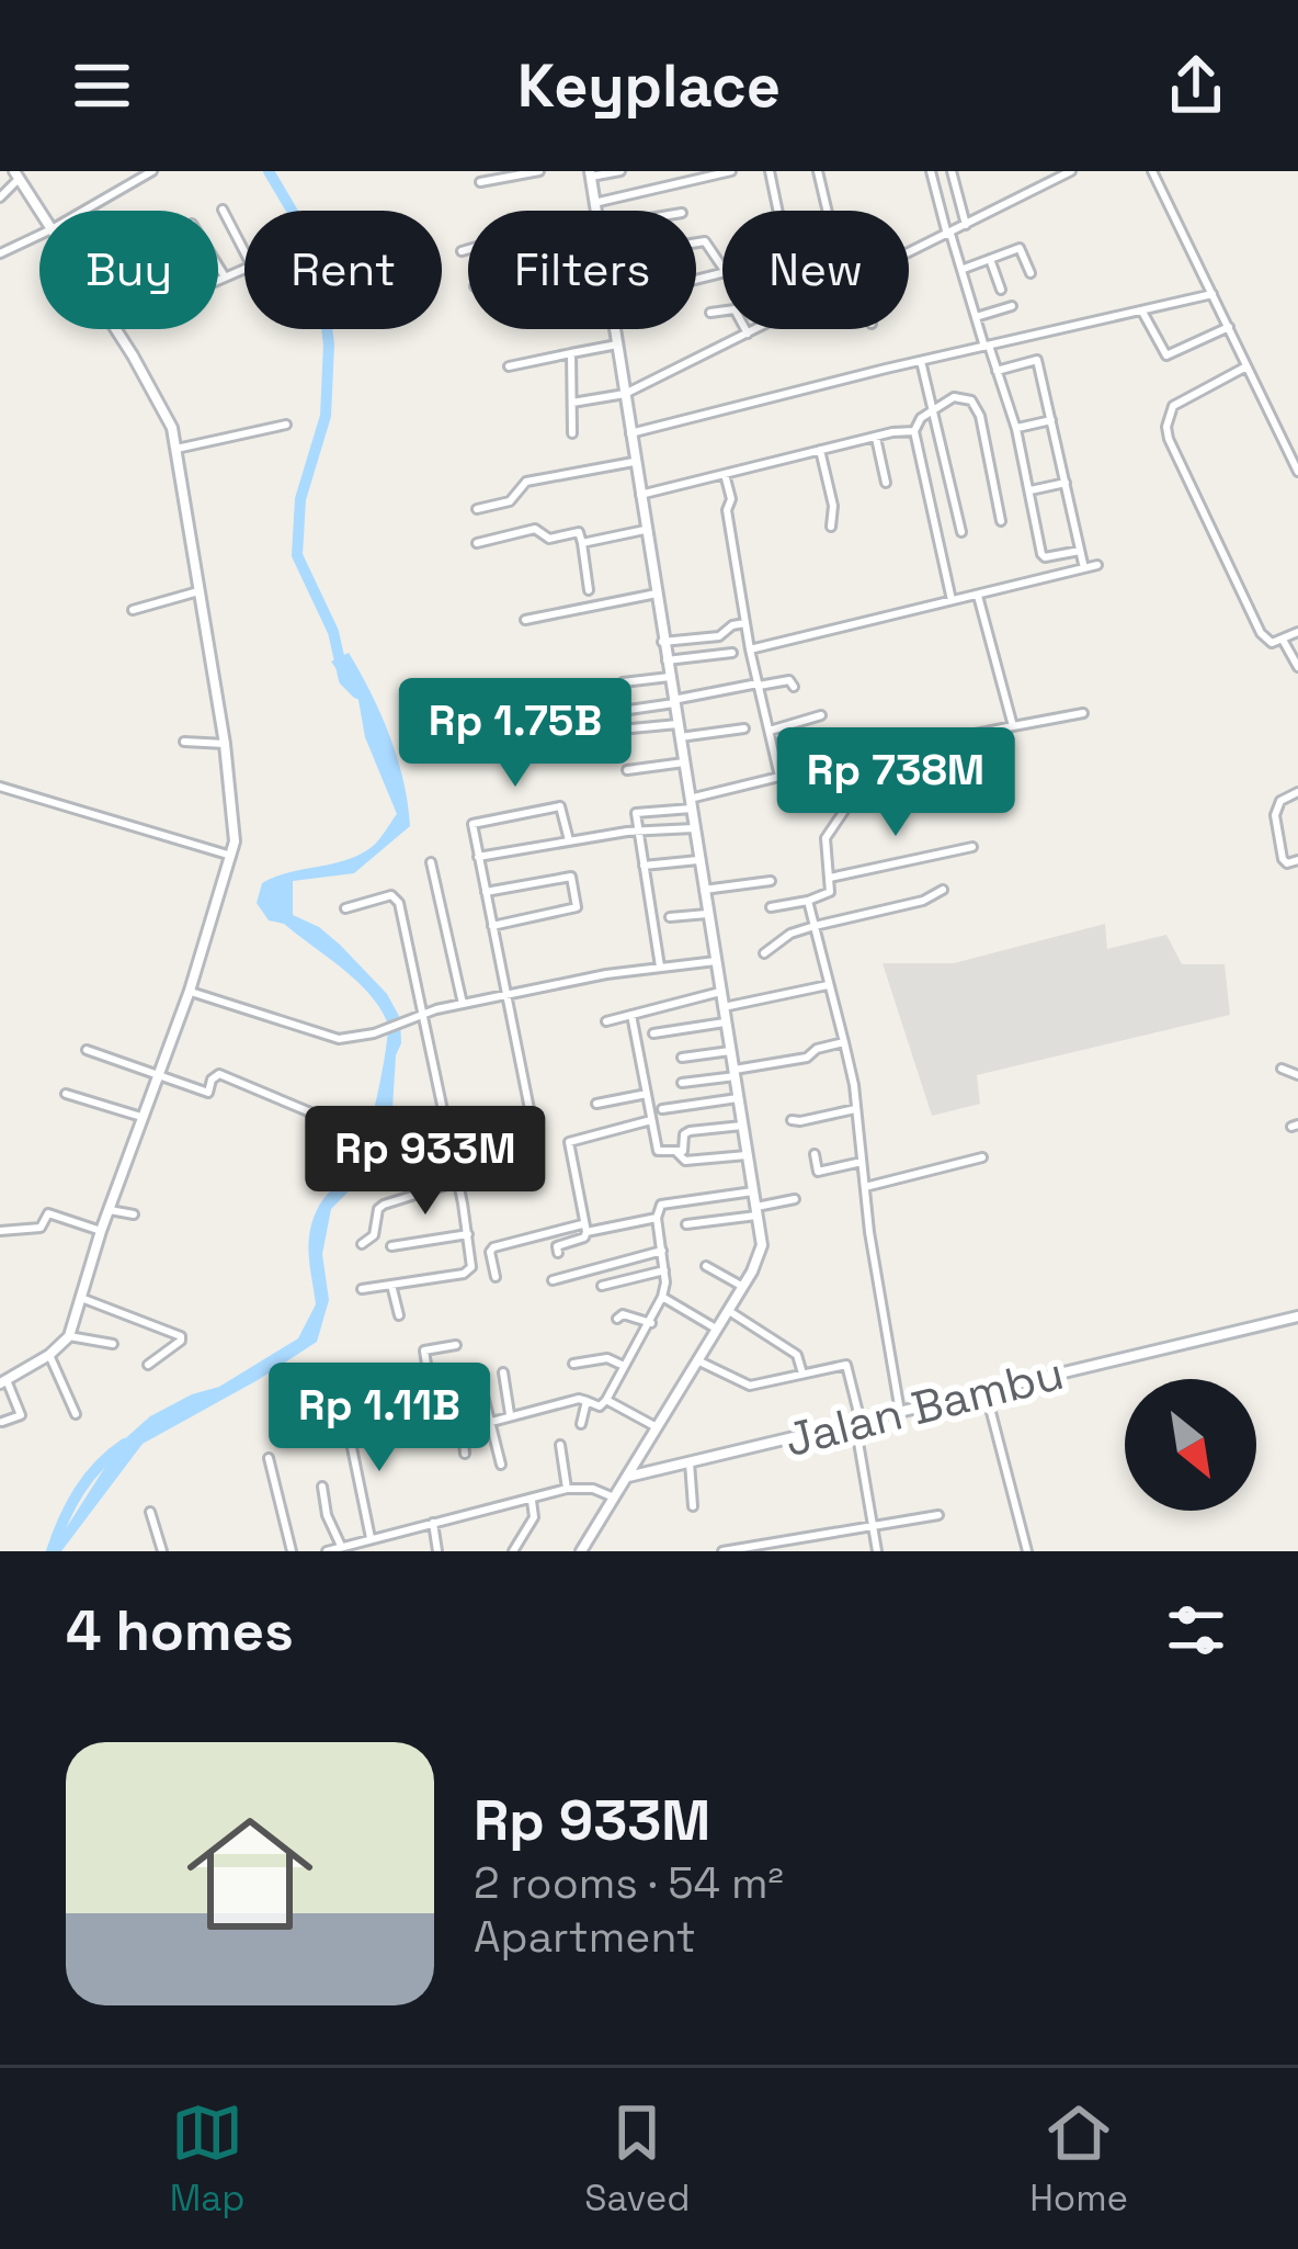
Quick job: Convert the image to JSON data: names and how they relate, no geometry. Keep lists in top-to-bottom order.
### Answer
{
  "streets": {
    "street": ["Jalan Bambu"]
  },
  "north": "bottom right",
  "page": {
    "header": "Keyplace",
    "chip": [
      "Buy",
      "Rent",
      "Filters",
      "New"
    ],
    "price": [
      "Rp 1.75B",
      "Rp 738M",
      "Rp 933M",
      "Rp 1.11B"
    ],
    "heading": "4 homes",
    "list": [
      {
        "name": "Rp 933M",
        "note": "2 rooms · 54 m² · Apartment"
      }
    ],
    "tabs": ["Map", "Saved", "Home"]
  }
}
